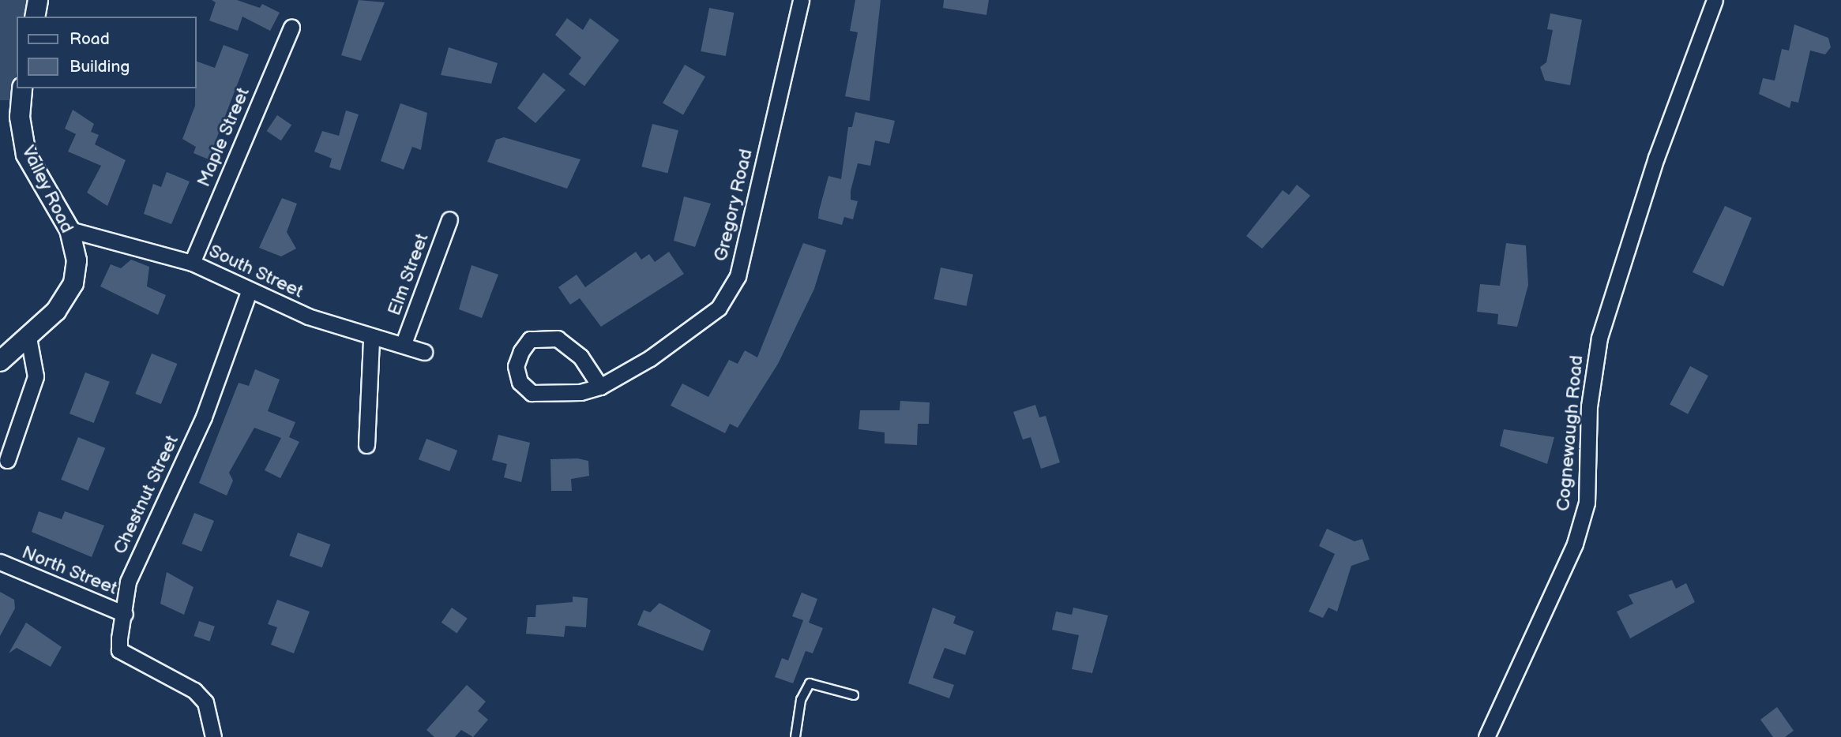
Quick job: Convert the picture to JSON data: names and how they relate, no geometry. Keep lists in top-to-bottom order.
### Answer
{
  "streets": {
    "street": [
      "Maple Street",
      "Valley Road",
      "Gregory Road",
      "South Street",
      "Elm Street",
      "Cognewaugh Road",
      "Chestnut Street",
      "North Street"
    ]
  },
  "crossings": [
    ["Maple Street", "South Street"],
    ["Valley Road", "South Street"],
    ["South Street", "Elm Street"],
    ["South Street", "Chestnut Street"],
    ["Chestnut Street", "North Street"]
  ],
  "legend": ["Road", "Building"]
}
